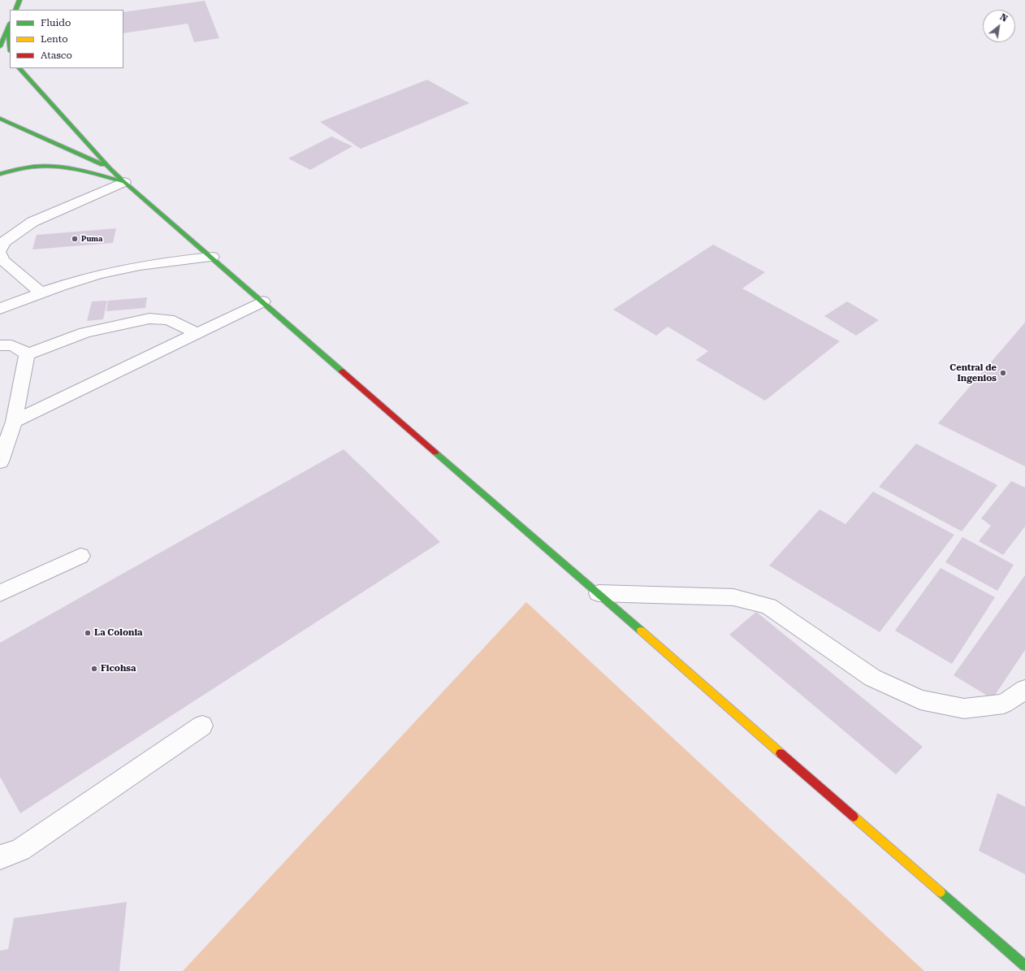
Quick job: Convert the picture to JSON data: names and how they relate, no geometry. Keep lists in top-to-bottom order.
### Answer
{
  "places": [
    "Puma",
    "Central de Ingenios",
    "La Colonia",
    "Ficohsa"
  ],
  "legend": ["Fluido", "Lento", "Atasco"],
  "north": "top right"
}
